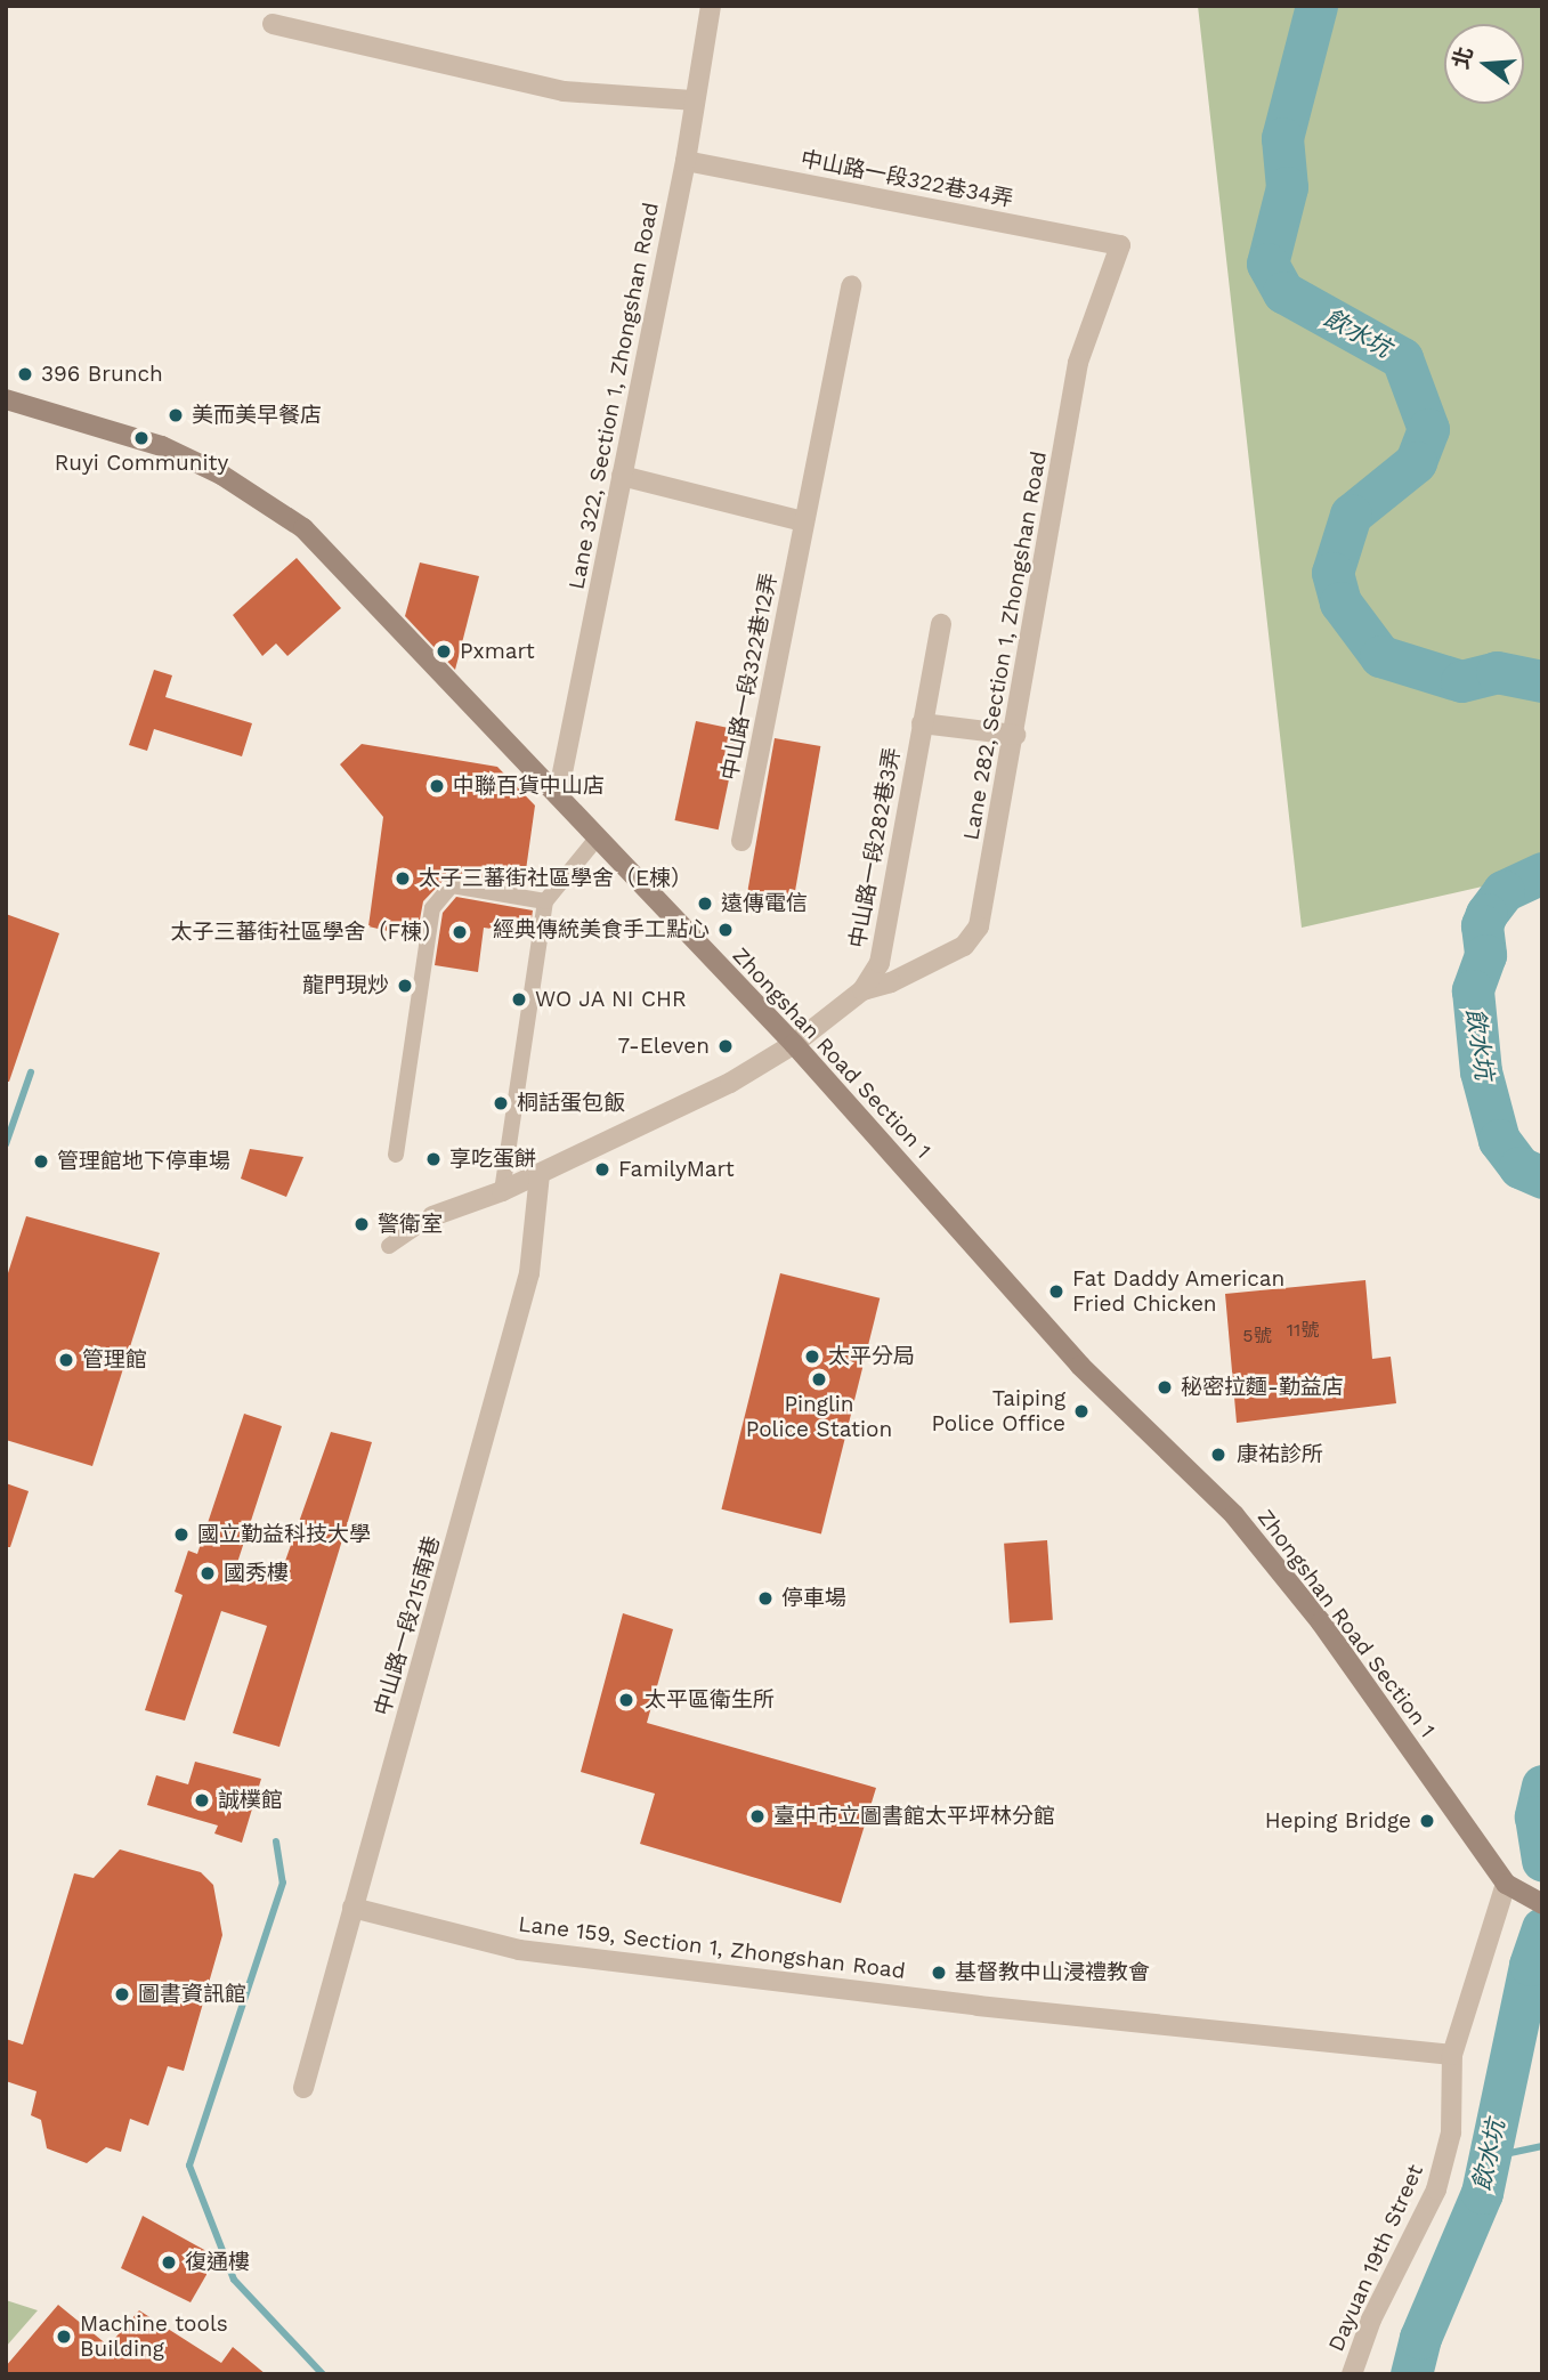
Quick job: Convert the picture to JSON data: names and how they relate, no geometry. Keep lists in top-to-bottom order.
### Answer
{
  "streets": {
    "main road": ["Zhongshan Road Section 1"],
    "street": [
      "中山路一段322巷34弄",
      "Lane 322, Section 1, Zhongshan Road",
      "Lane 282, Section 1, Zhongshan Road",
      "中山路一段322巷12弄",
      "中山路一段282巷3弄",
      "中山路一段215南巷",
      "Lane 159, Section 1, Zhongshan Road",
      "Dayuan 19th Street"
    ]
  },
  "crossings": [
    ["中山路一段322巷34弄", "Lane 322, Section 1, Zhongshan Road"],
    ["中山路一段322巷34弄", "Lane 282, Section 1, Zhongshan Road"],
    ["Lane 322, Section 1, Zhongshan Road", "Zhongshan Road Section 1"],
    ["Lane 282, Section 1, Zhongshan Road", "中山路一段282巷3弄"],
    ["中山路一段282巷3弄", "Zhongshan Road Section 1"],
    ["中山路一段282巷3弄", "中山路一段215南巷"],
    ["Zhongshan Road Section 1", "Dayuan 19th Street"],
    ["中山路一段215南巷", "Lane 159, Section 1, Zhongshan Road"],
    ["Lane 159, Section 1, Zhongshan Road", "Dayuan 19th Street"]
  ],
  "water": ["飲水坑"],
  "places": [
    "396 Brunch",
    "美而美早餐店",
    "Ruyi Community",
    "Pxmart",
    "中聯百貨中山店",
    "太子三蕃街社區學舍（E棟）",
    "遠傳電信",
    "經典傳統美食手工點心",
    "太子三蕃街社區學舍（F棟）",
    "龍門現炒",
    "WO JA NI CHR",
    "7-Eleven",
    "桐話蛋包飯",
    "享吃蛋餅",
    "管理館地下停車場",
    "FamilyMart",
    "警衛室",
    "Fat Daddy American Fried Chicken",
    "太平分局",
    "管理館",
    "Pinglin Police Station",
    "秘密拉麵-勤益店",
    "Taiping Police Office",
    "康祐診所",
    "國立勤益科技大學",
    "國秀樓",
    "停車場",
    "太平區衛生所",
    "誠樸館",
    "臺中市立圖書館太平坪林分館",
    "Heping Bridge",
    "基督教中山浸禮教會",
    "圖書資訊館",
    "復通樓",
    "Machine tools Building"
  ],
  "house_numbers": ["11號", "5號"],
  "north": "left"
}
